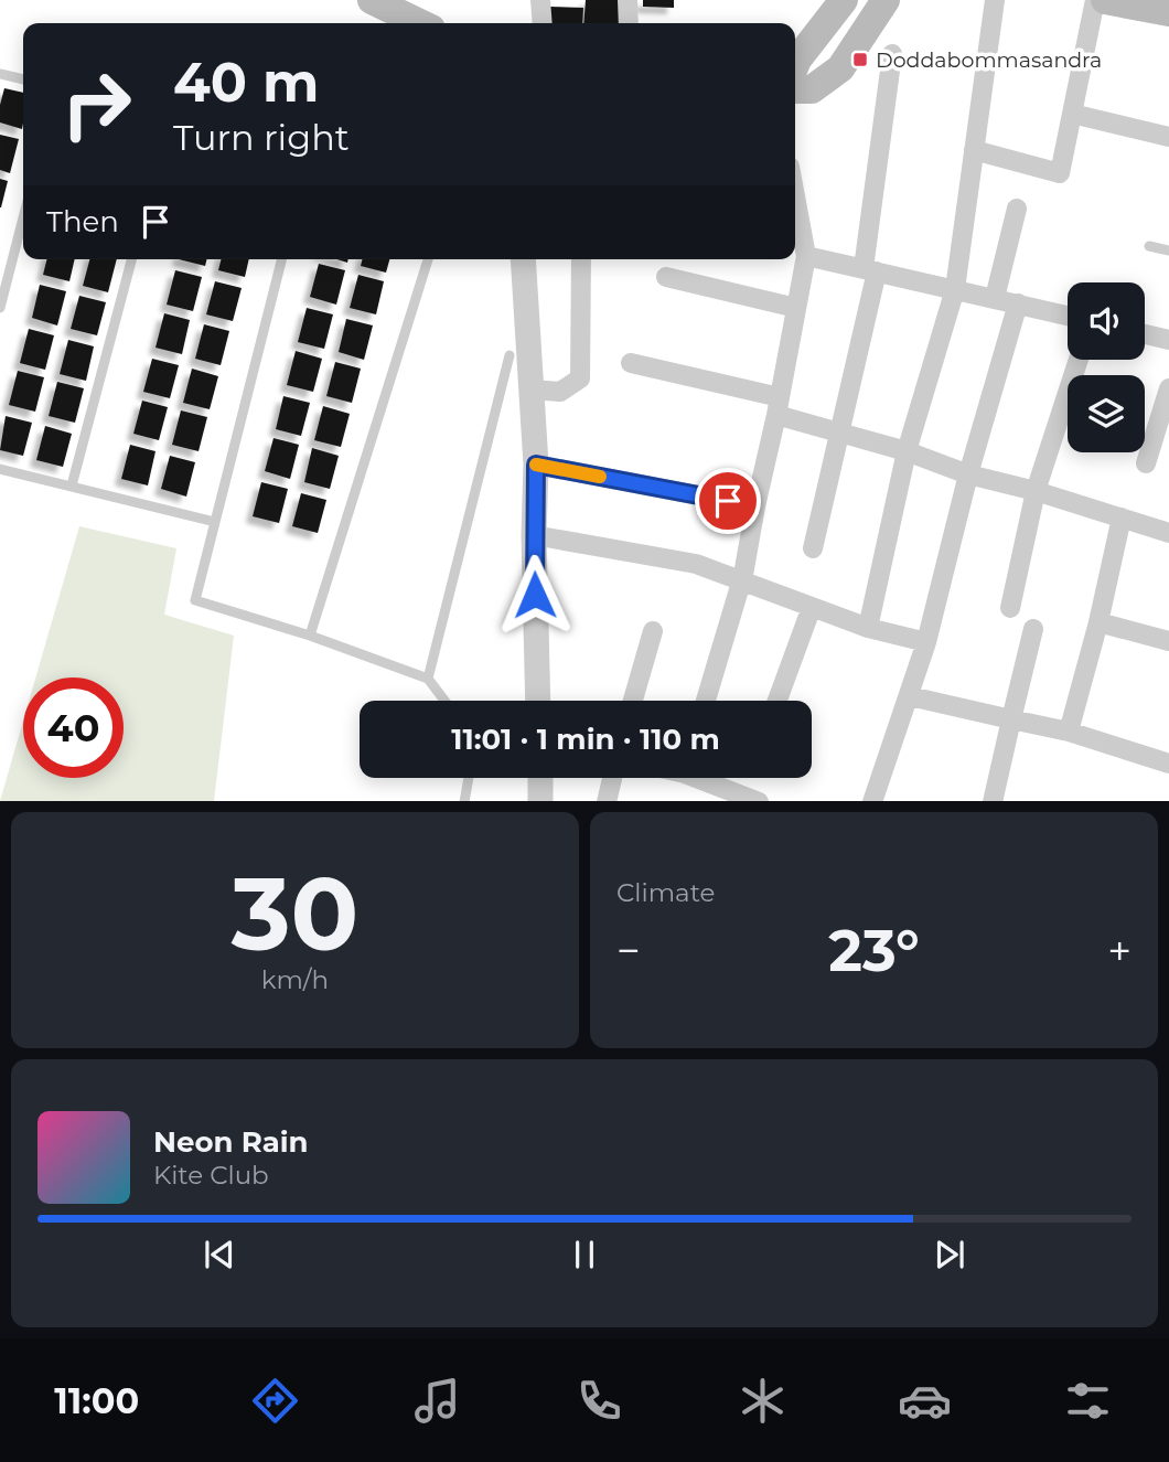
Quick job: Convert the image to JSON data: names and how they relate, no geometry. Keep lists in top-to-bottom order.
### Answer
{
  "places": {
    "transit": ["Doddabommasandra"]
  },
  "page": {
    "turn": ["40 m", "Turn right"],
    "then": "Then",
    "limit": "40",
    "trip": "11:01 · 1 min · 110 m",
    "tile": [
      ["30", "km/h"],
      "Climate"
    ],
    "heat": ["−", "23°", "+"],
    "song": ["Neon Rain", "Kite Club"],
    "tabs": "11:00"
  }
}
